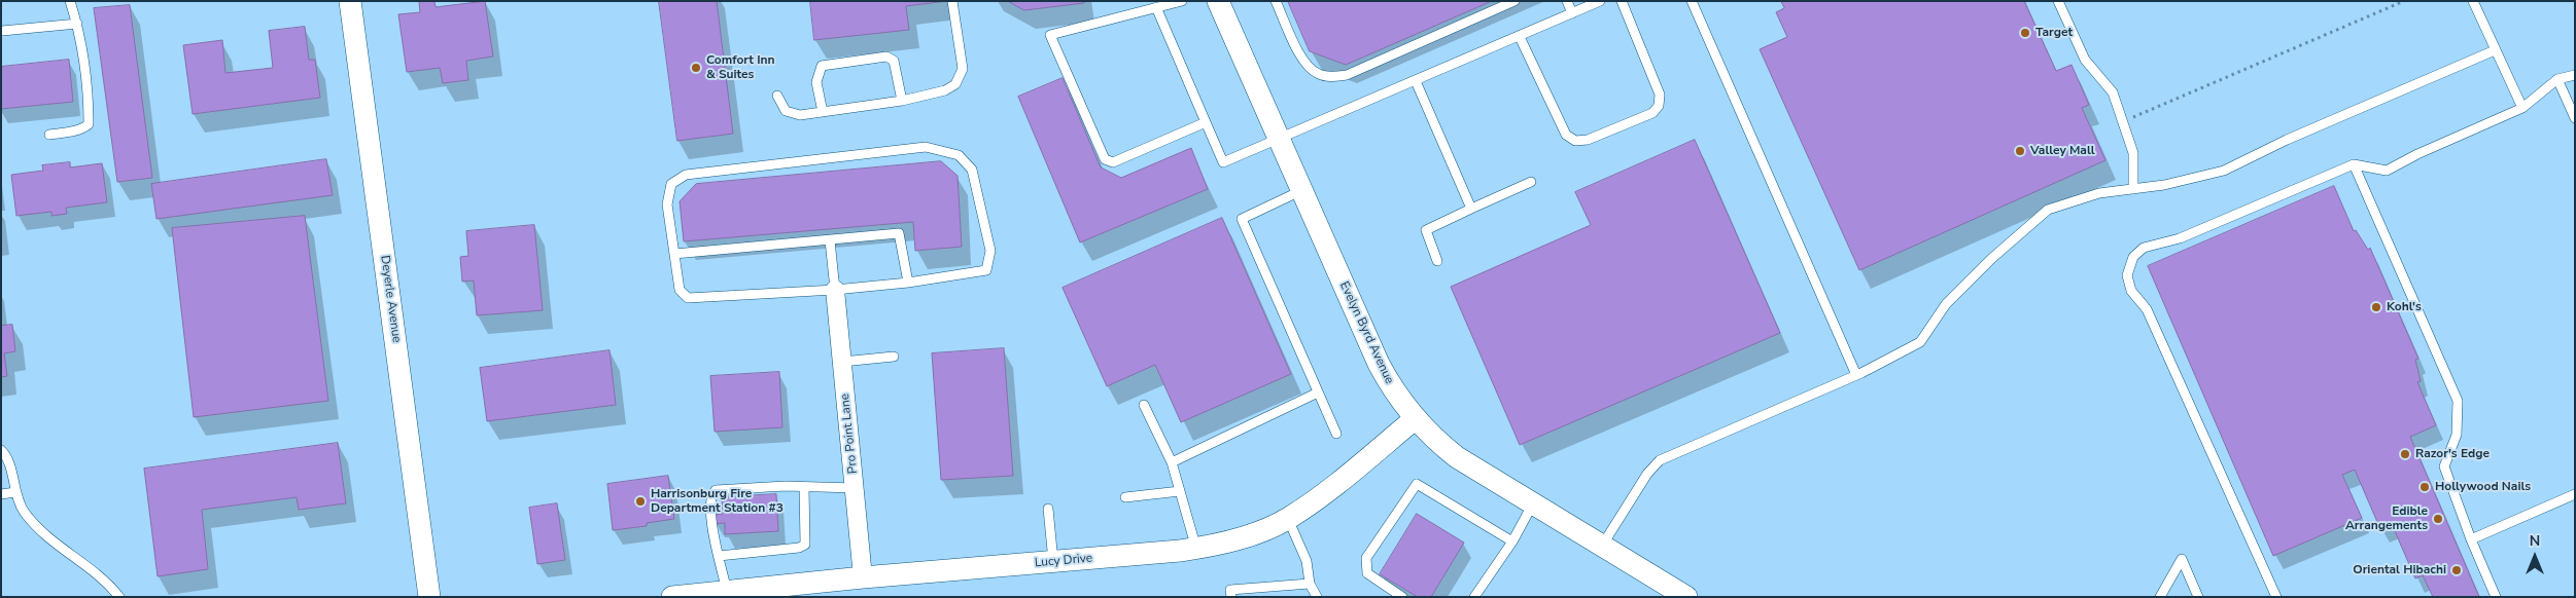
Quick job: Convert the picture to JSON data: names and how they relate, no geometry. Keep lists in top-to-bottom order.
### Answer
{
  "streets": {
    "street": [
      "Deyerle Avenue",
      "Evelyn Byrd Avenue",
      "Pro Point Lane",
      "Lucy Drive"
    ]
  },
  "crossings": [
    ["Evelyn Byrd Avenue", "Lucy Drive"],
    ["Pro Point Lane", "Lucy Drive"]
  ],
  "places": [
    "Target",
    "Comfort Inn & Suites",
    "Valley Mall",
    "Kohl's",
    "Razor's Edge",
    "Hollywood Nails",
    "Harrisonburg Fire Department Station #3",
    "Edible Arrangements",
    "Oriental Hibachi"
  ],
  "north": "top"
}
